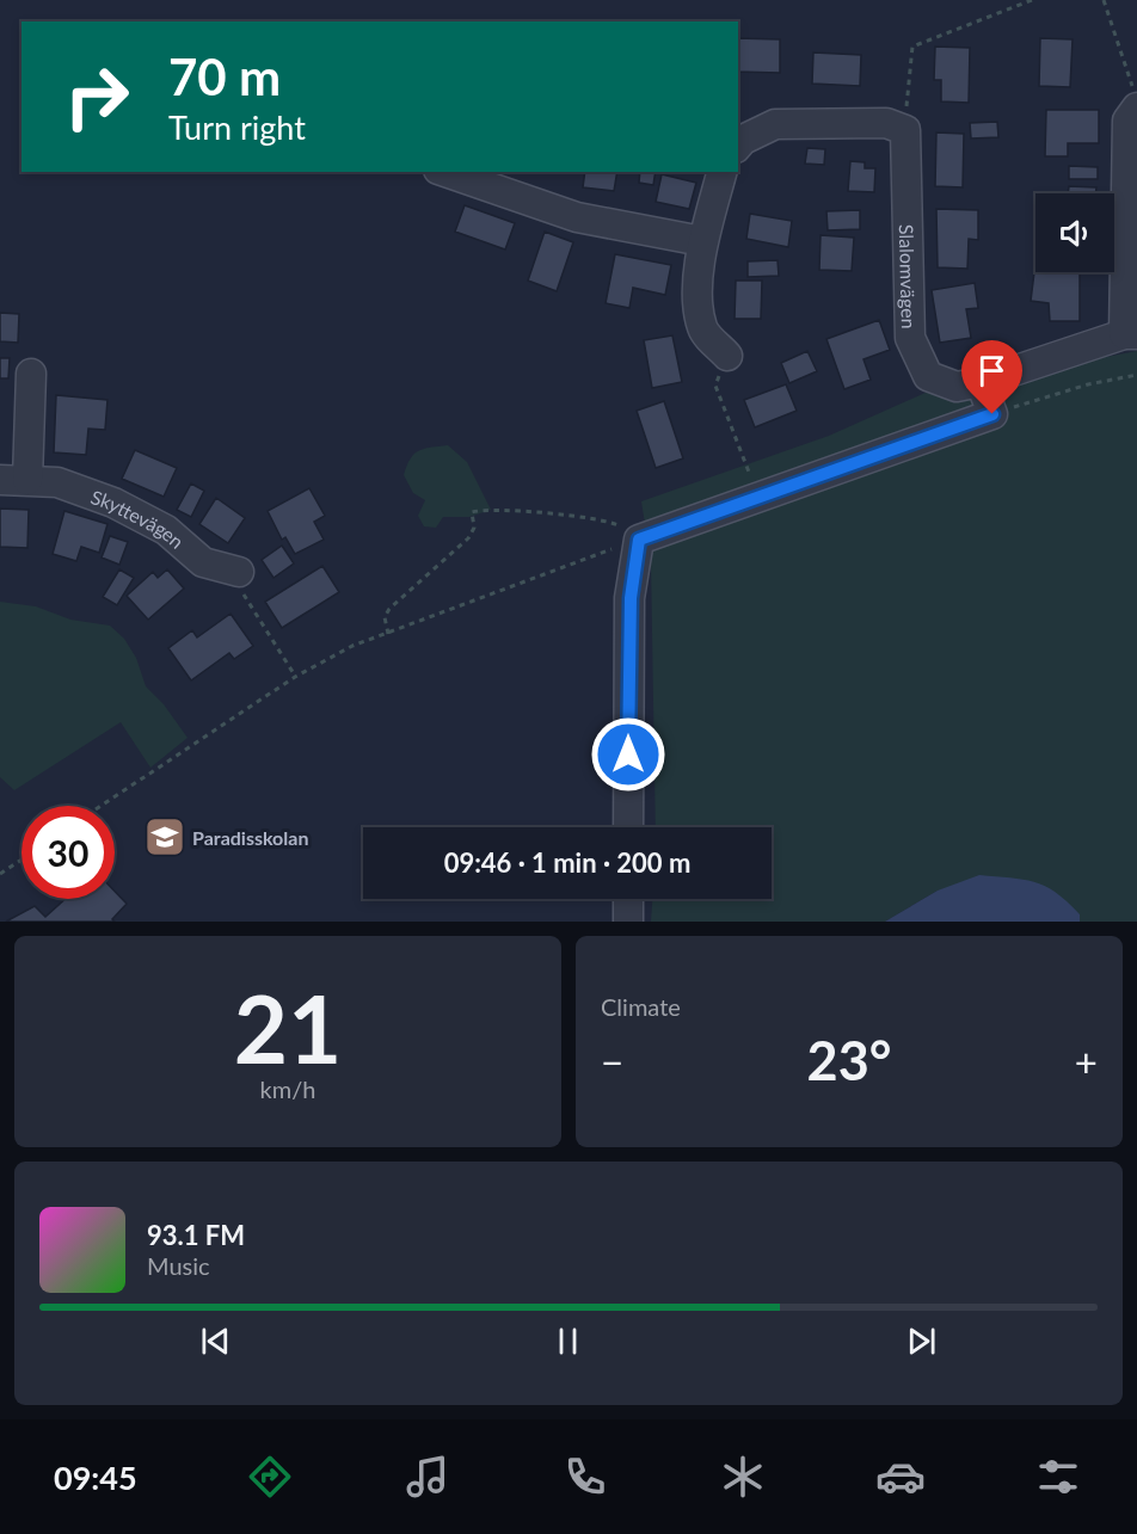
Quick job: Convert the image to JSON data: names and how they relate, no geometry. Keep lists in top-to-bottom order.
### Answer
{
  "streets": {
    "street": ["Slalomvägen", "Skyttevägen"]
  },
  "places": {
    "school or university": ["Paradisskolan"]
  },
  "page": {
    "turn": ["70 m", "Turn right"],
    "limit": "30",
    "trip": "09:46 · 1 min · 200 m",
    "tile": [
      ["21", "km/h"],
      "Climate"
    ],
    "heat": ["−", "23°", "+"],
    "song": ["93.1 FM", "Music"],
    "tabs": "09:45"
  }
}
